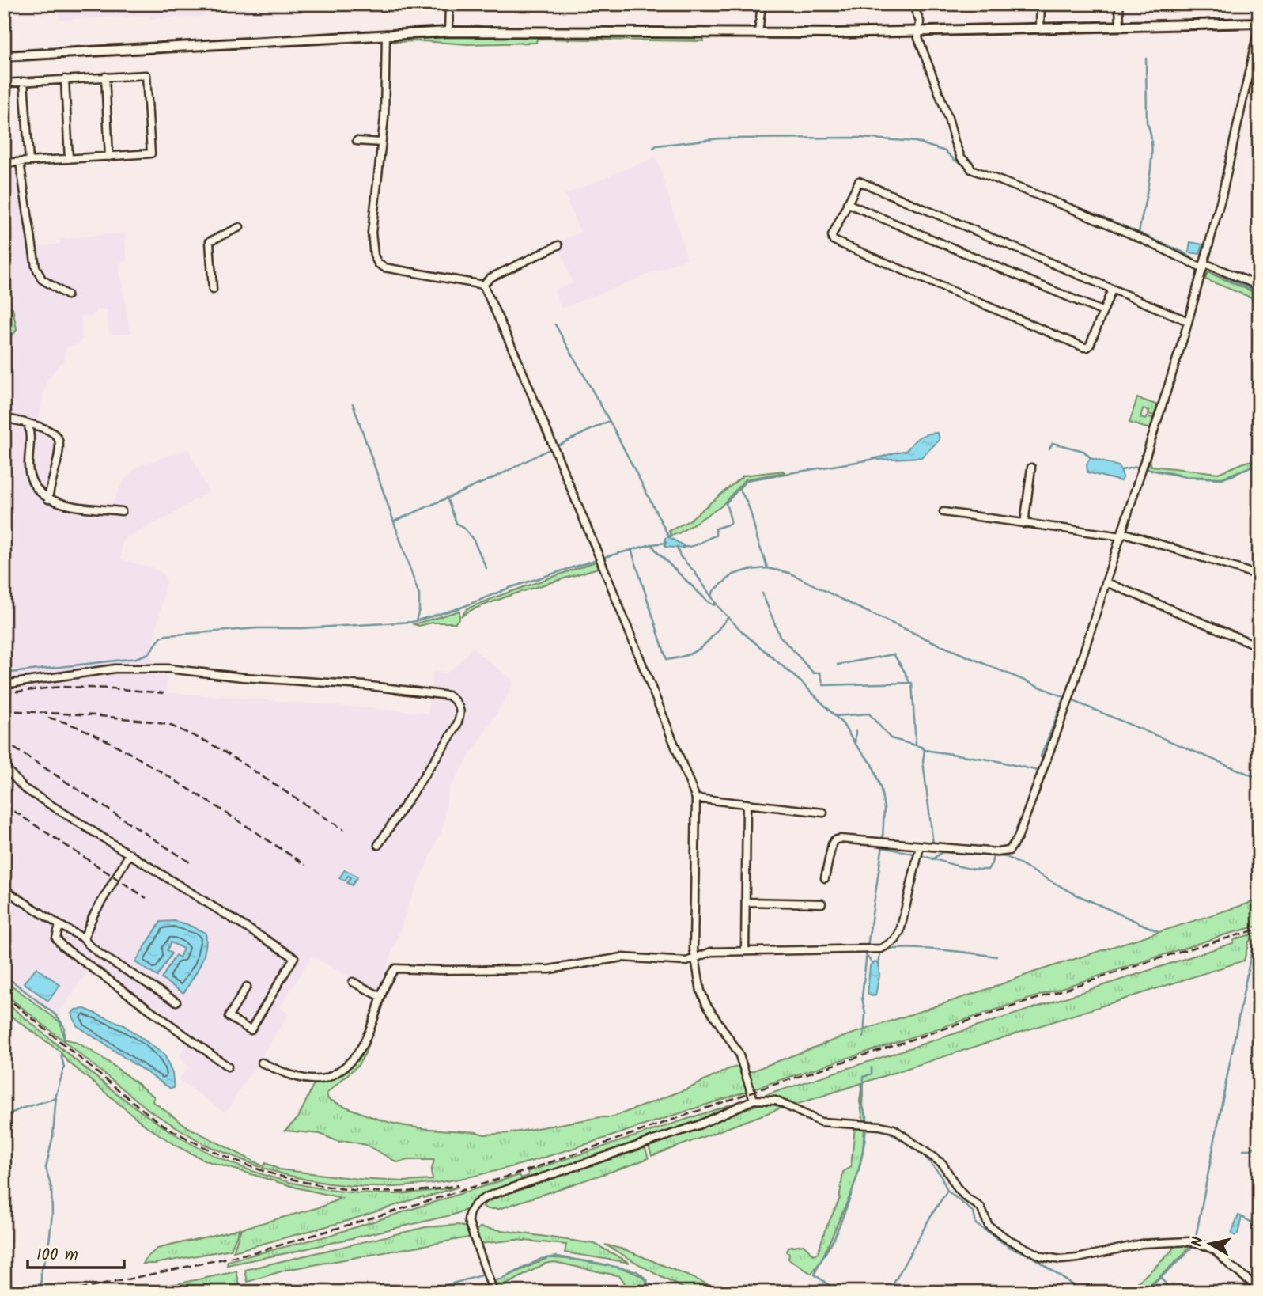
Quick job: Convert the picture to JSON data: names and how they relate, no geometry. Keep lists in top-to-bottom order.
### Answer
{
  "scale_bar": "100 m",
  "north": "left"
}
